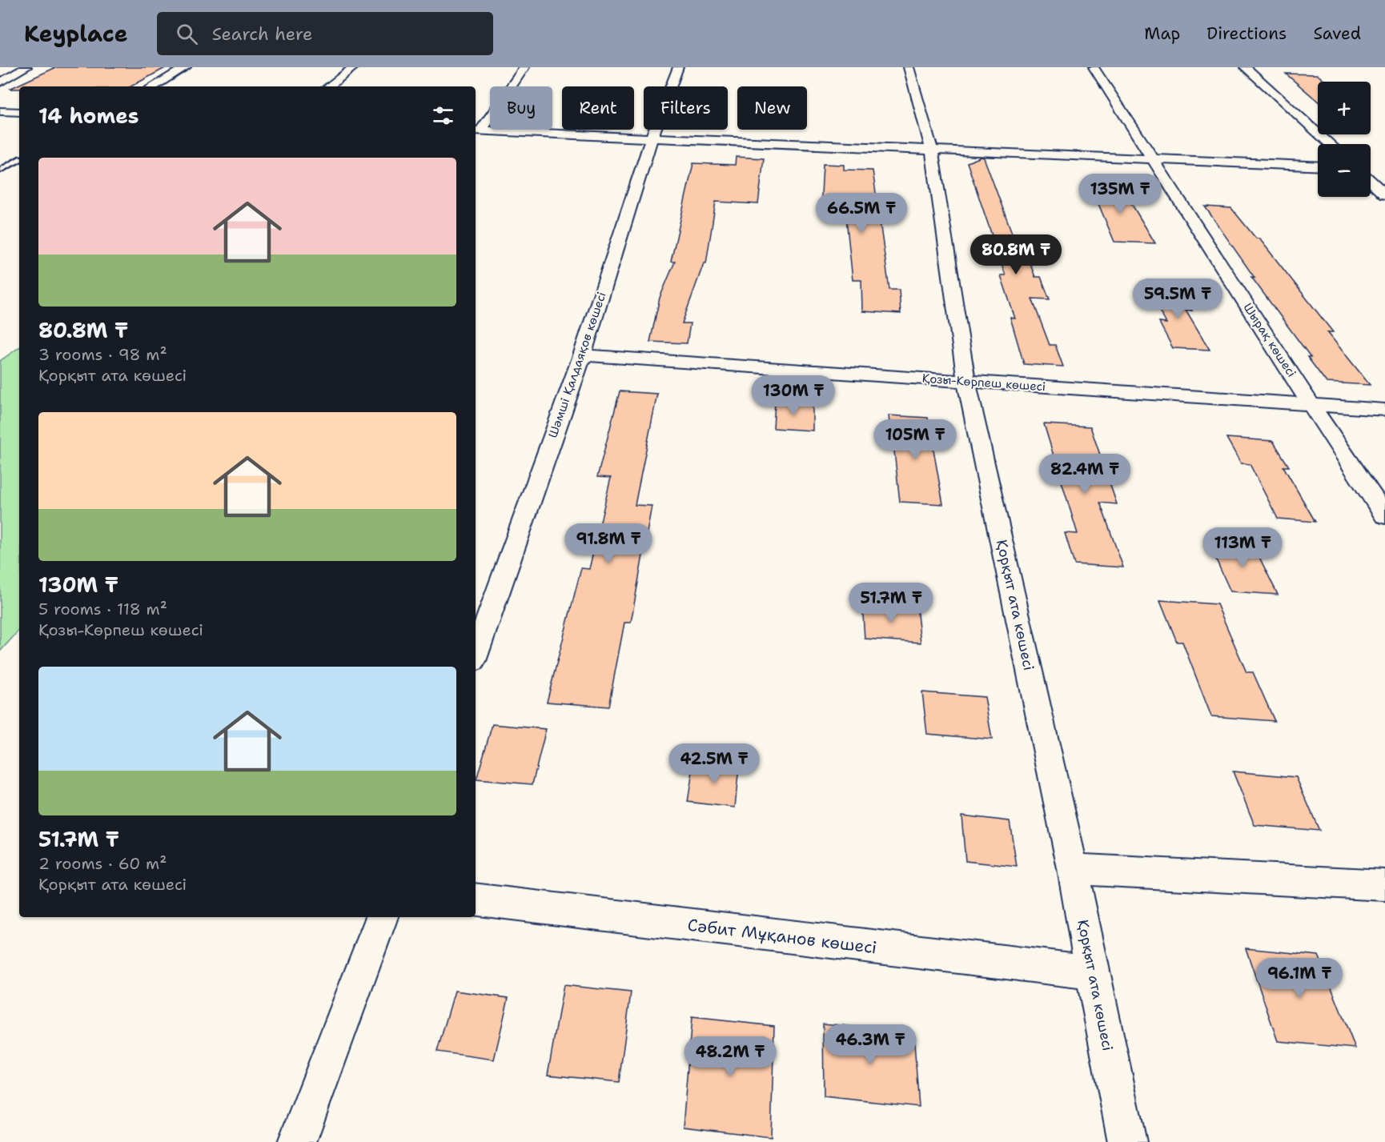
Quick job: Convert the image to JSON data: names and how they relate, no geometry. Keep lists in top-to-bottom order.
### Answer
{
  "streets": {
    "street": [
      "Шырақ көшесі",
      "Шәмші Қалдаяқов көшесі",
      "Қозы-Көрпеш көшесі",
      "Қорқыт ата көшесі",
      "Сәбит Мұқанов көшесі"
    ]
  },
  "crossings": [
    ["Шырақ көшесі", "Қозы-Көрпеш көшесі"],
    ["Шәмші Қалдаяқов көшесі", "Қозы-Көрпеш көшесі"],
    ["Қозы-Көрпеш көшесі", "Қорқыт ата көшесі"],
    ["Қорқыт ата көшесі", "Сәбит Мұқанов көшесі"]
  ],
  "page": {
    "header": "Keyplace",
    "search": "Search here",
    "nav": ["Map", "Directions", "Saved"],
    "map_buttons": ["+", "−"],
    "chip": [
      "Buy",
      "Rent",
      "Filters",
      "New"
    ],
    "heading": "14 homes",
    "list": [
      {
        "name": "80.8M ₸",
        "note": "3 rooms · 98 m² · Қорқыт ата көшесі"
      },
      {
        "name": "130M ₸",
        "note": "5 rooms · 118 m² · Қозы-Көрпеш көшесі"
      },
      {
        "name": "51.7M ₸",
        "note": "2 rooms · 60 m² · Қорқыт ата көшесі"
      }
    ],
    "price": [
      "135M ₸",
      "66.5M ₸",
      "80.8M ₸",
      "59.5M ₸",
      "130M ₸",
      "105M ₸",
      "82.4M ₸",
      "91.8M ₸",
      "113M ₸",
      "51.7M ₸",
      "42.5M ₸",
      "96.1M ₸",
      "46.3M ₸",
      "48.2M ₸"
    ]
  }
}
